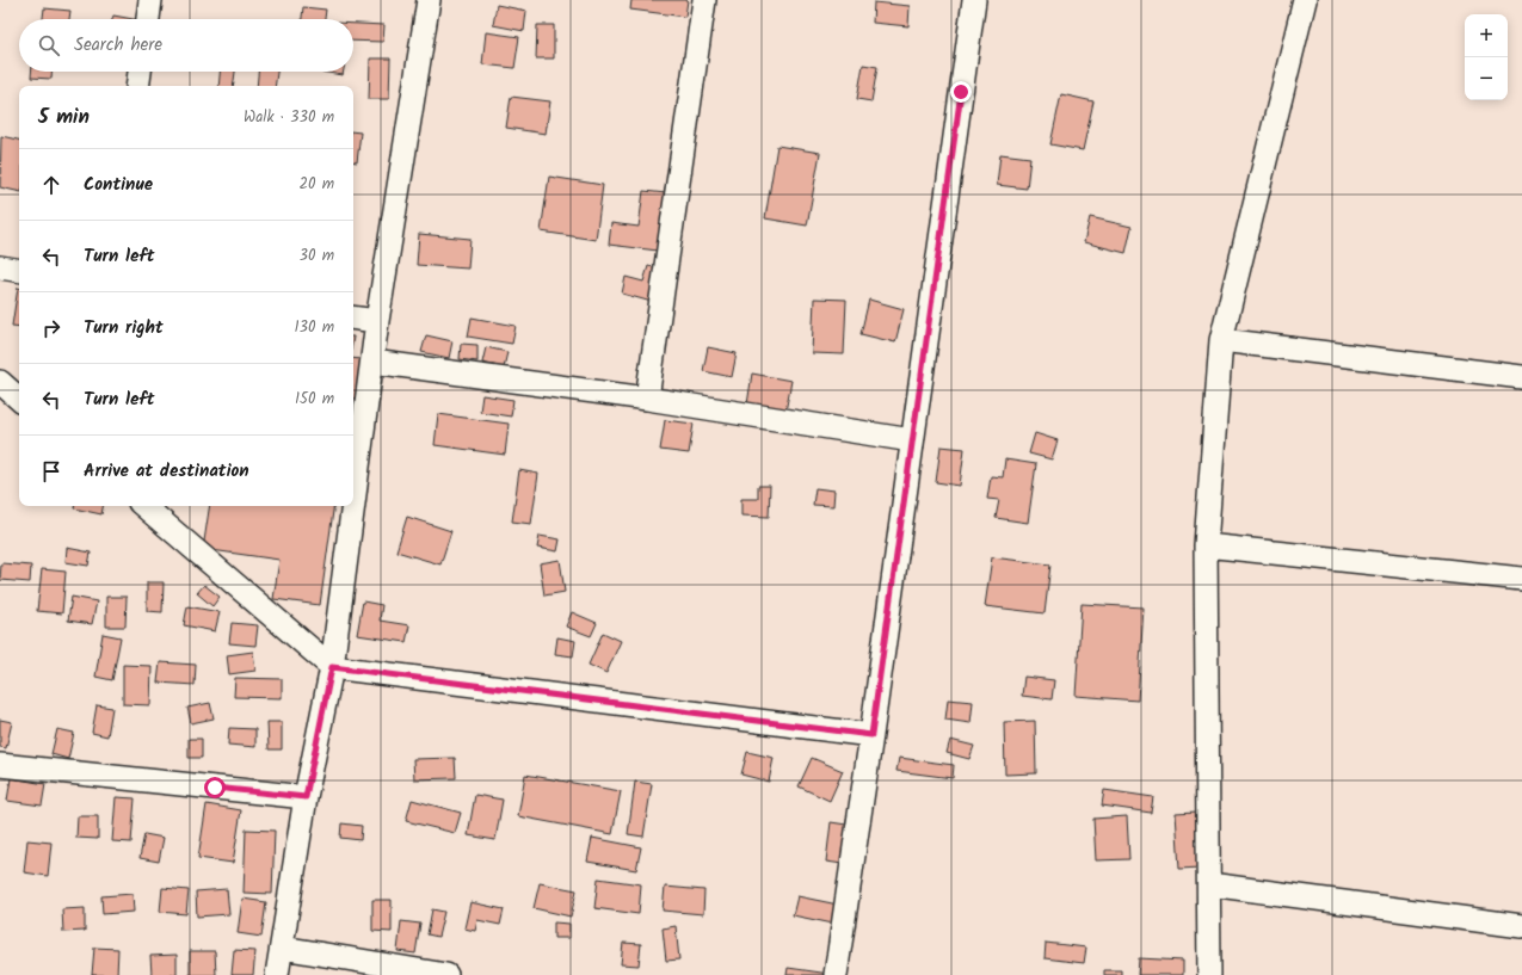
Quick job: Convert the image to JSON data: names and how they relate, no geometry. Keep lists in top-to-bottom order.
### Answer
{
  "page": {
    "map_buttons": ["+", "−"],
    "search": "Search here",
    "heading": ["5 min", "Walk · 330 m"],
    "list": [
      ["Continue", "20 m"],
      ["Turn left", "30 m"],
      ["Turn right", "130 m"],
      ["Turn left", "150 m"],
      "Arrive at destination"
    ]
  }
}
